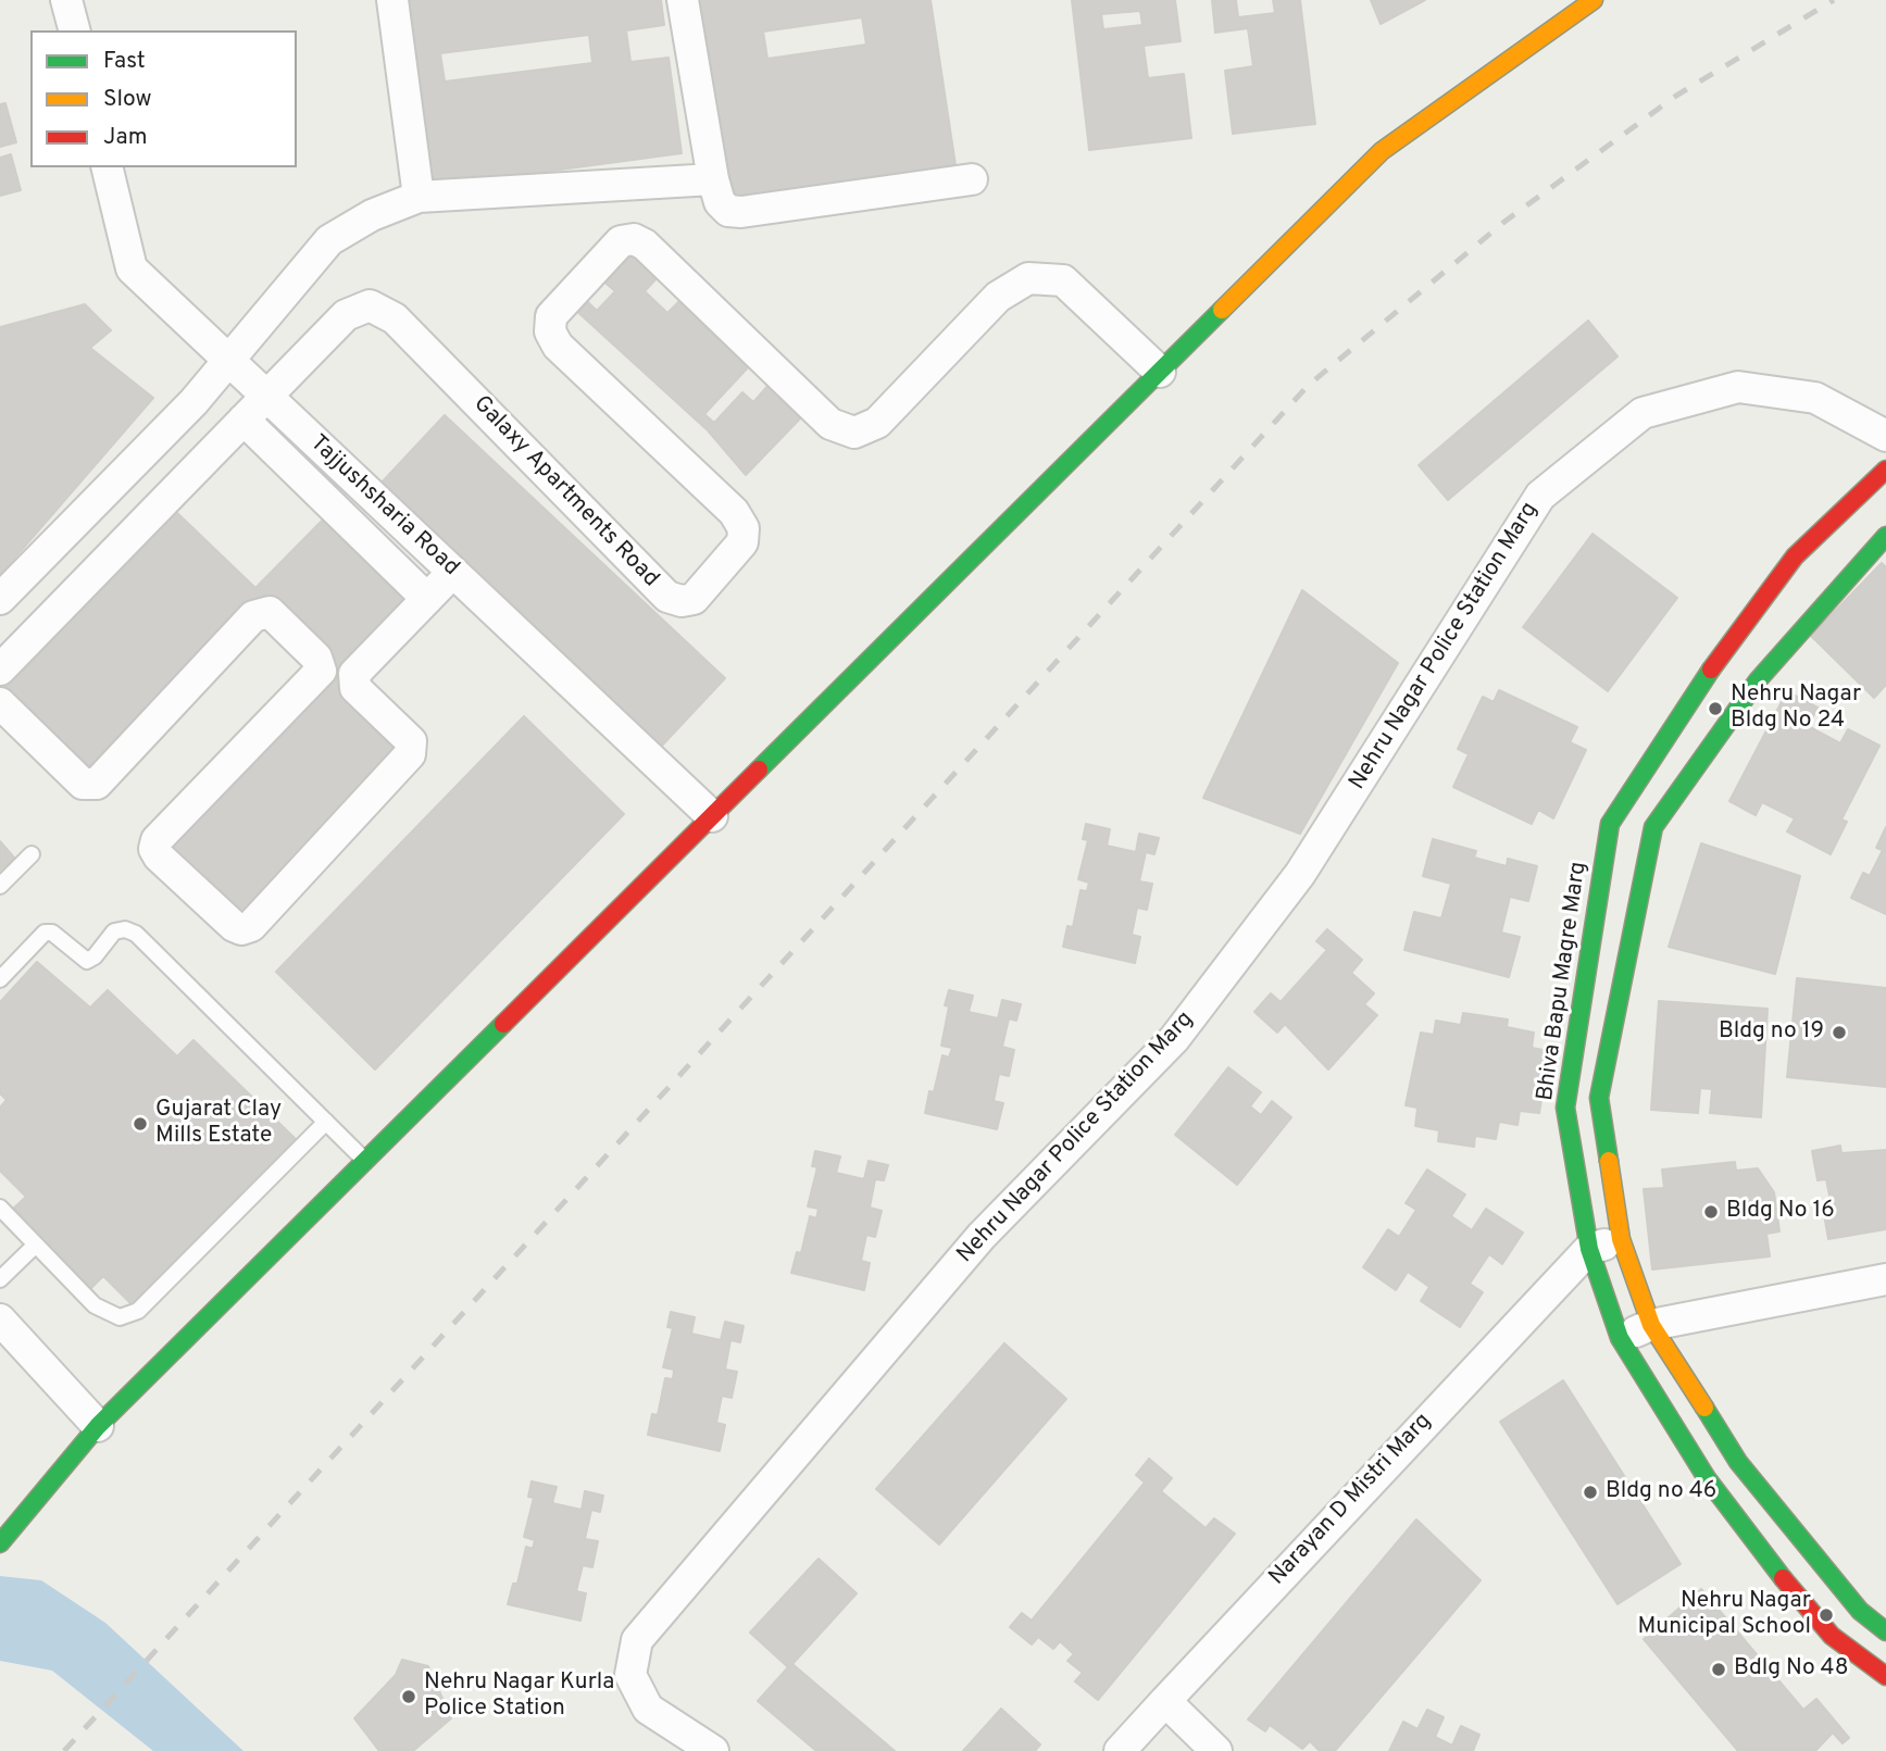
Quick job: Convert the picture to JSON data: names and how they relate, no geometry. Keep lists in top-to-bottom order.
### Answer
{
  "streets": {
    "street": [
      "Galaxy Apartments Road",
      "Tajjushsharia Road",
      "Nehru Nagar Police Station Marg",
      "Bhiva Bapu Magre Marg",
      "Narayan D Mistri Marg"
    ]
  },
  "crossings": [
    ["Galaxy Apartments Road", "Tajjushsharia Road"],
    ["Bhiva Bapu Magre Marg", "Narayan D Mistri Marg"]
  ],
  "places": [
    "Nehru Nagar Bldg No 24",
    "Bldg no 19",
    "Gujarat Clay Mills Estate",
    "Bldg No 16",
    "Bldg no 46",
    "Nehru Nagar Municipal School",
    "Bdlg No 48",
    "Nehru Nagar Kurla Police Station"
  ],
  "legend": ["Fast", "Slow", "Jam"]
}
